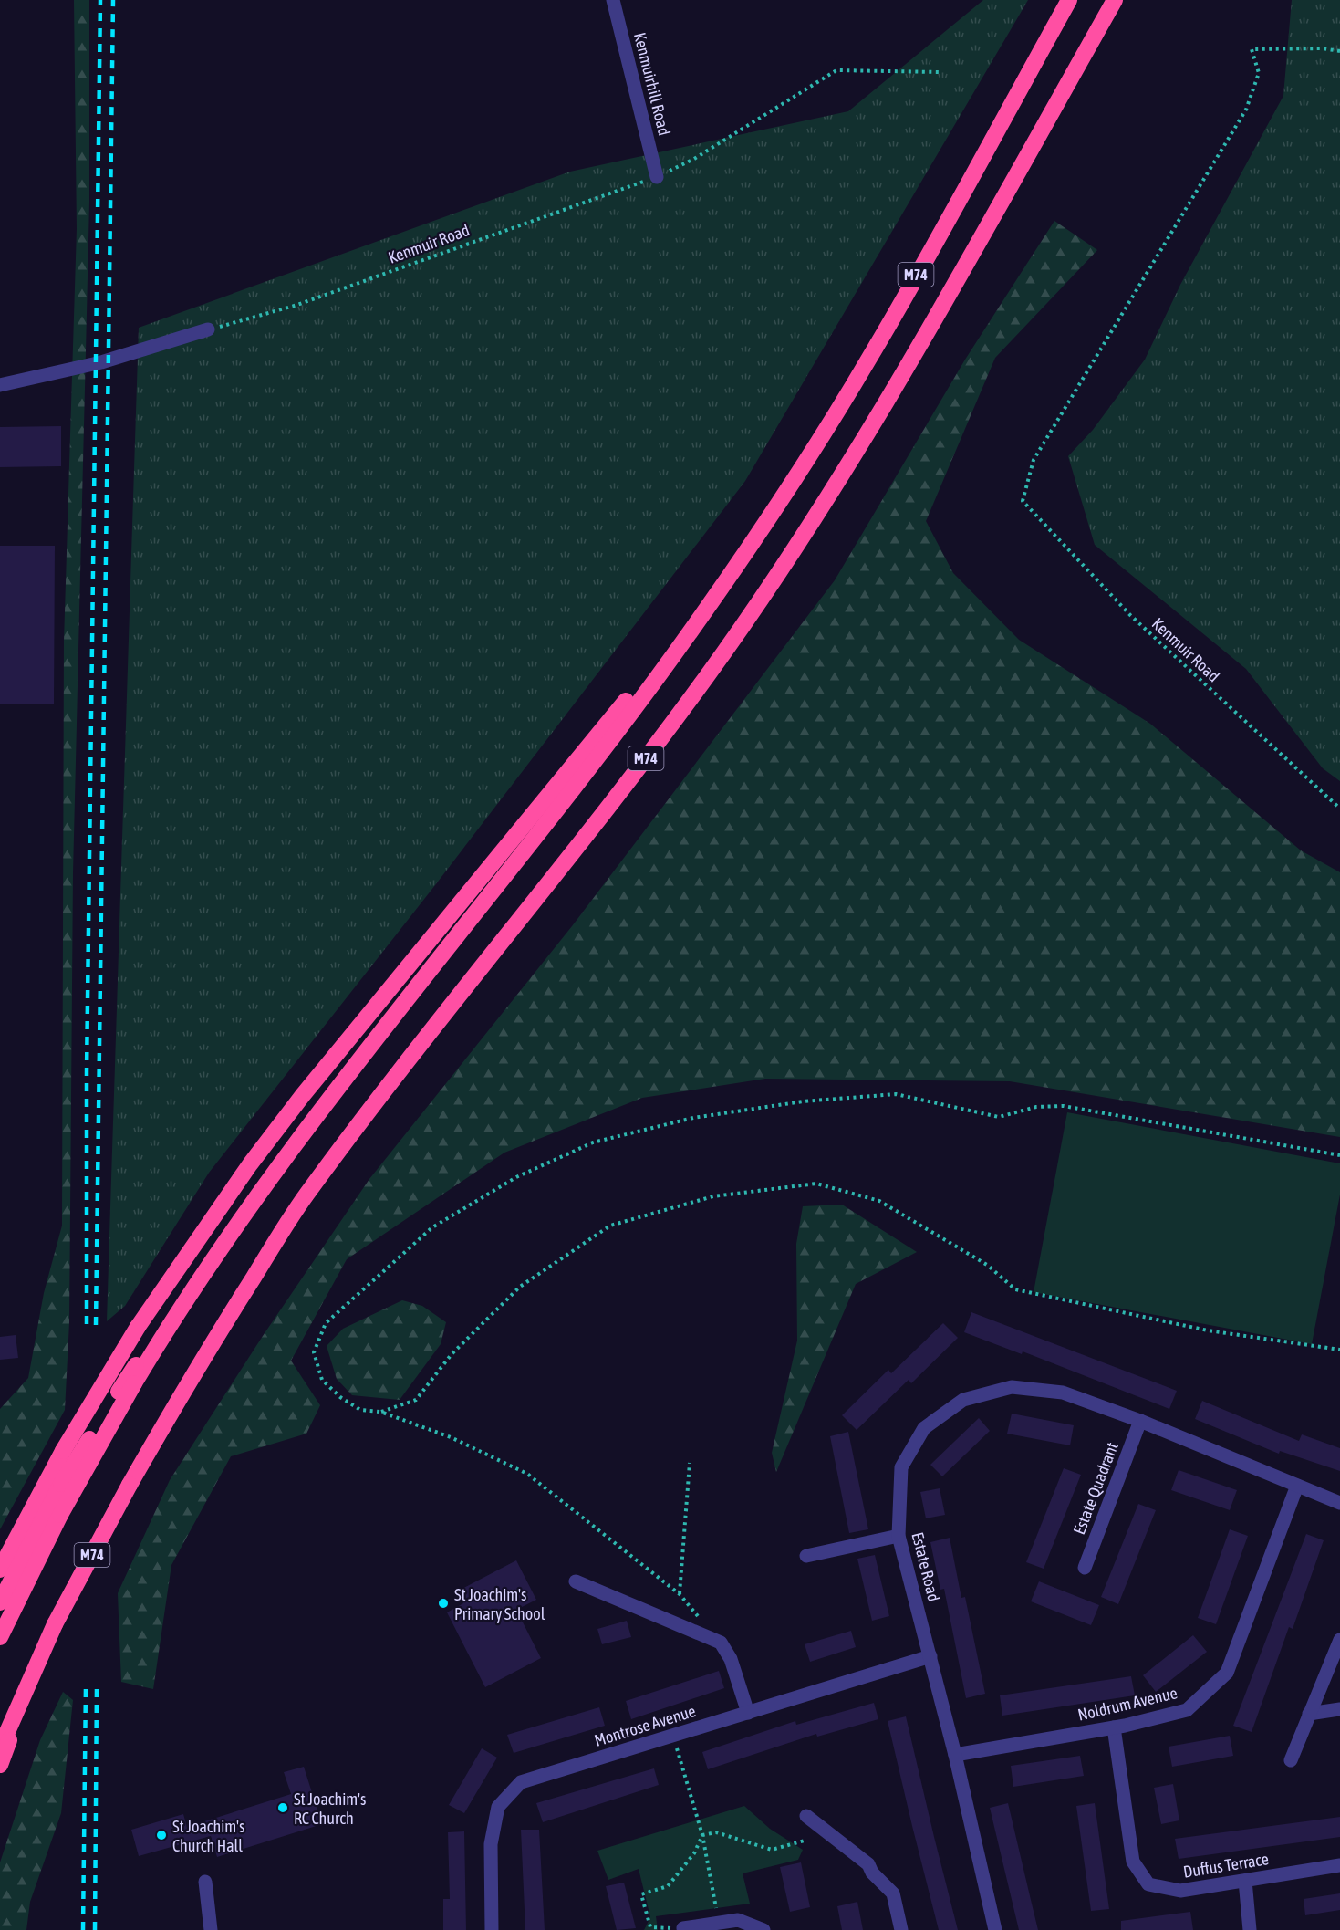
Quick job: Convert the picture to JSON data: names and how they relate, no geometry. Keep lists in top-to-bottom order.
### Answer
{
  "streets": {
    "highway": ["M74"],
    "street": [
      "Kenmuirhill Road",
      "Estate Quadrant",
      "Estate Road",
      "Noldrum Avenue",
      "Montrose Avenue",
      "Duffus Terrace"
    ],
    "path": ["Kenmuir Road"]
  },
  "crossings": [
    ["Kenmuirhill Road", "Kenmuir Road"],
    ["Estate Quadrant", "Estate Road"],
    ["Estate Road", "Noldrum Avenue"],
    ["Estate Road", "Montrose Avenue"],
    ["Noldrum Avenue", "Duffus Terrace"]
  ],
  "places": ["St Joachim's Primary School", "St Joachim's RC Church", "St Joachim's Church Hall"]
}
